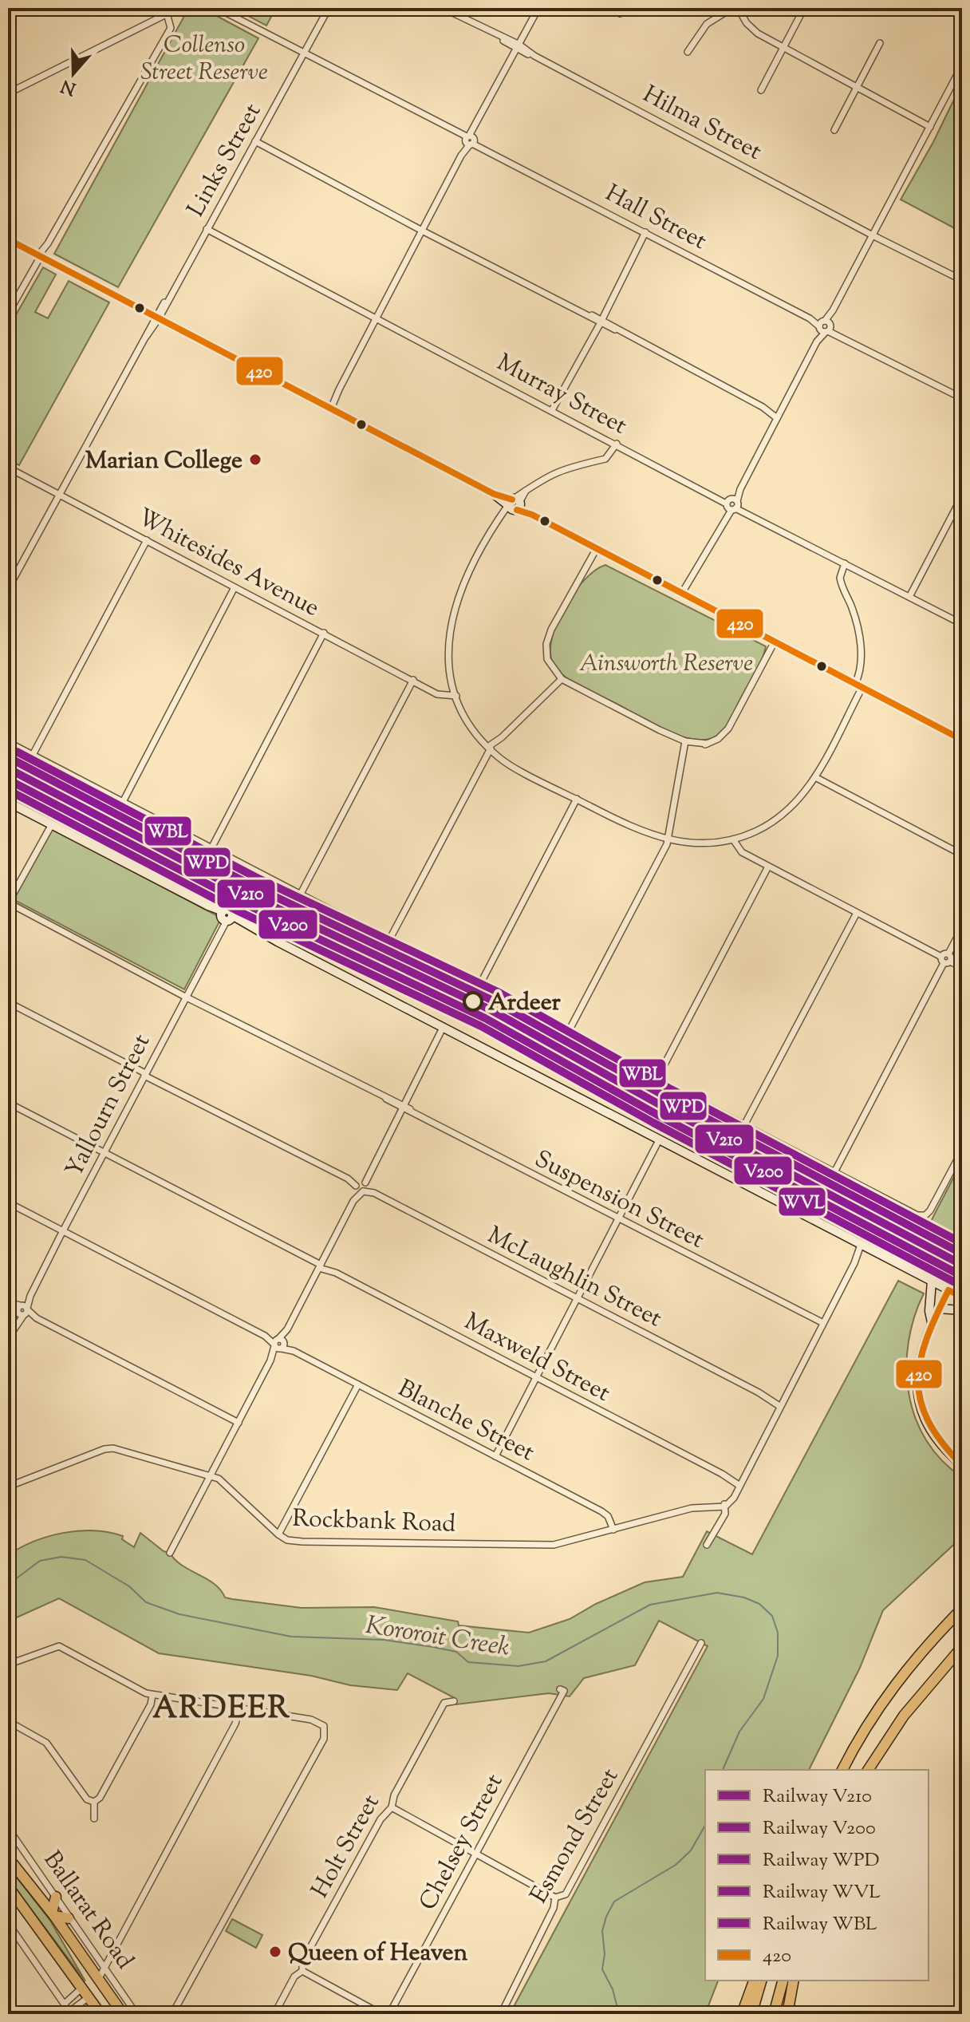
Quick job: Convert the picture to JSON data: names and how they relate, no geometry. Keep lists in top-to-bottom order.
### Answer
{
  "streets": {
    "highway": ["Ballarat Road"],
    "street": [
      "Hilma Street",
      "Links Street",
      "Hall Street",
      "Murray Street",
      "Whitesides Avenue",
      "Yallourn Street",
      "Suspension Street",
      "McLaughlin Street",
      "Maxweld Street",
      "Blanche Street",
      "Rockbank Road",
      "Esmond Street",
      "Chelsey Street",
      "Holt Street"
    ]
  },
  "crossings": [
    ["Links Street", "Hall Street"],
    ["Links Street", "Murray Street"],
    ["Links Street", "Whitesides Avenue"],
    ["Yallourn Street", "Suspension Street"],
    ["Yallourn Street", "Maxweld Street"],
    ["Yallourn Street", "Blanche Street"],
    ["Blanche Street", "Rockbank Road"]
  ],
  "districts": ["ARDEER"],
  "water": ["Kororoit Creek"],
  "parks": ["Collenso Street Reserve", "Ainsworth Reserve"],
  "places": ["Marian College", "Ardeer", "Queen of Heaven"],
  "lines": [
    "transit line 420",
    "rail line WBL",
    "rail line WPD",
    "rail line V210",
    "rail line V200",
    "rail line WVL"
  ],
  "legend": [
    "Railway V210",
    "Railway V200",
    "Railway WPD",
    "Railway WVL",
    "Railway WBL",
    "420"
  ],
  "north": "bottom"
}
